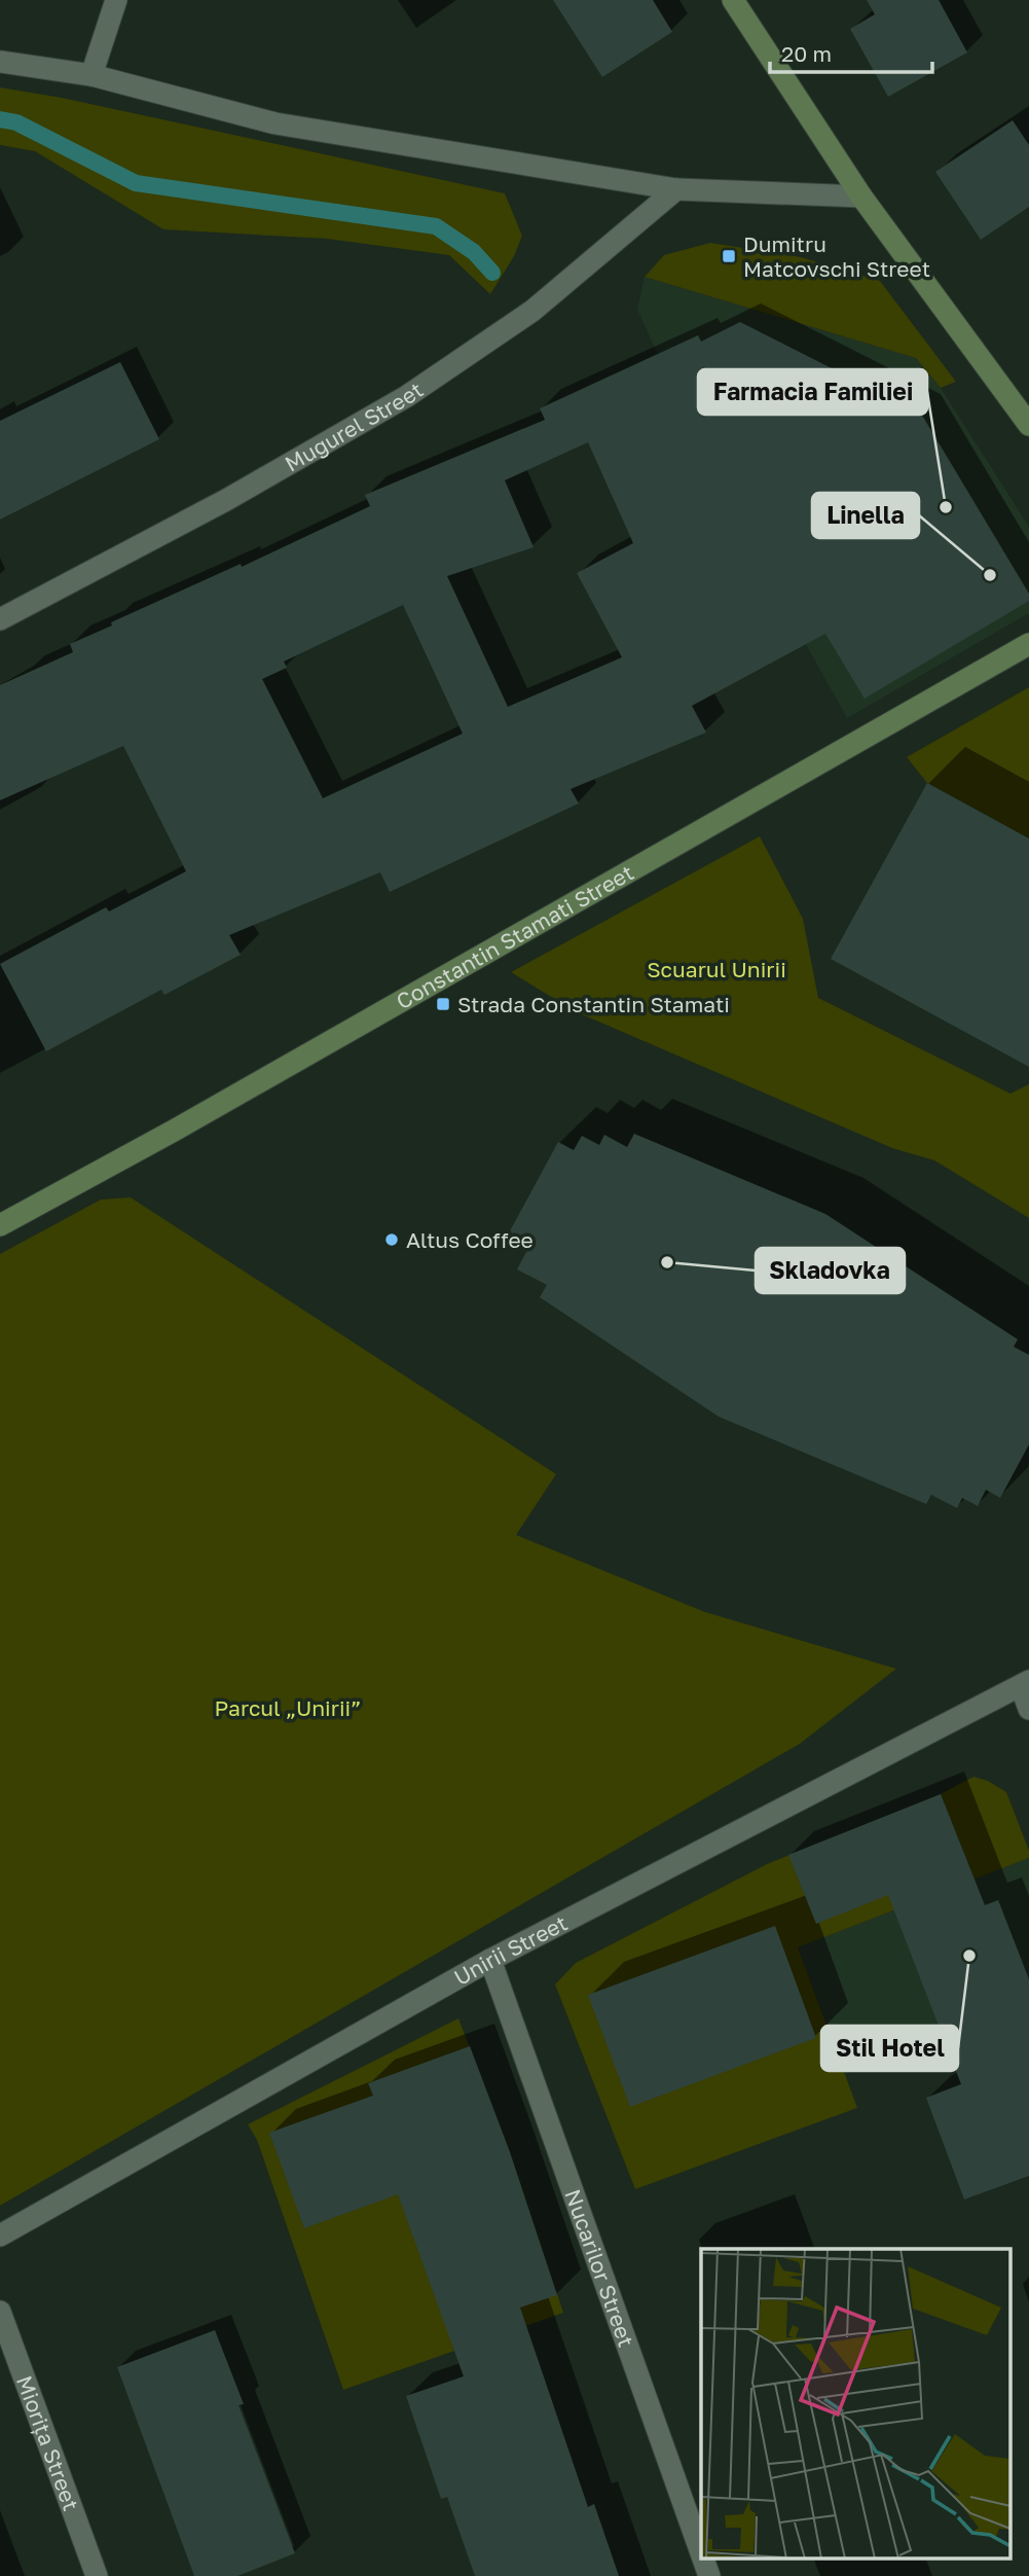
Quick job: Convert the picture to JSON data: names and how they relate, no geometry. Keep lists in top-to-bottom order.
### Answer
{
  "streets": {
    "street": [
      "Mugurel Street",
      "Constantin Stamati Street",
      "Unirii Street",
      "Nucarilor Street",
      "Miorița Street"
    ]
  },
  "crossings": [
    ["Unirii Street", "Nucarilor Street"]
  ],
  "parks": ["Scuarul Unirii", "Parcul „Unirii”"],
  "places": {
    "transit": ["Dumitru Matcovschi Street", "Strada Constantin Stamati"],
    "other": [
      "Farmacia Familiei",
      "Linella",
      "Altus Coffee",
      "Skladovka",
      "Stil Hotel"
    ]
  },
  "scale_bar": "20 m"
}
